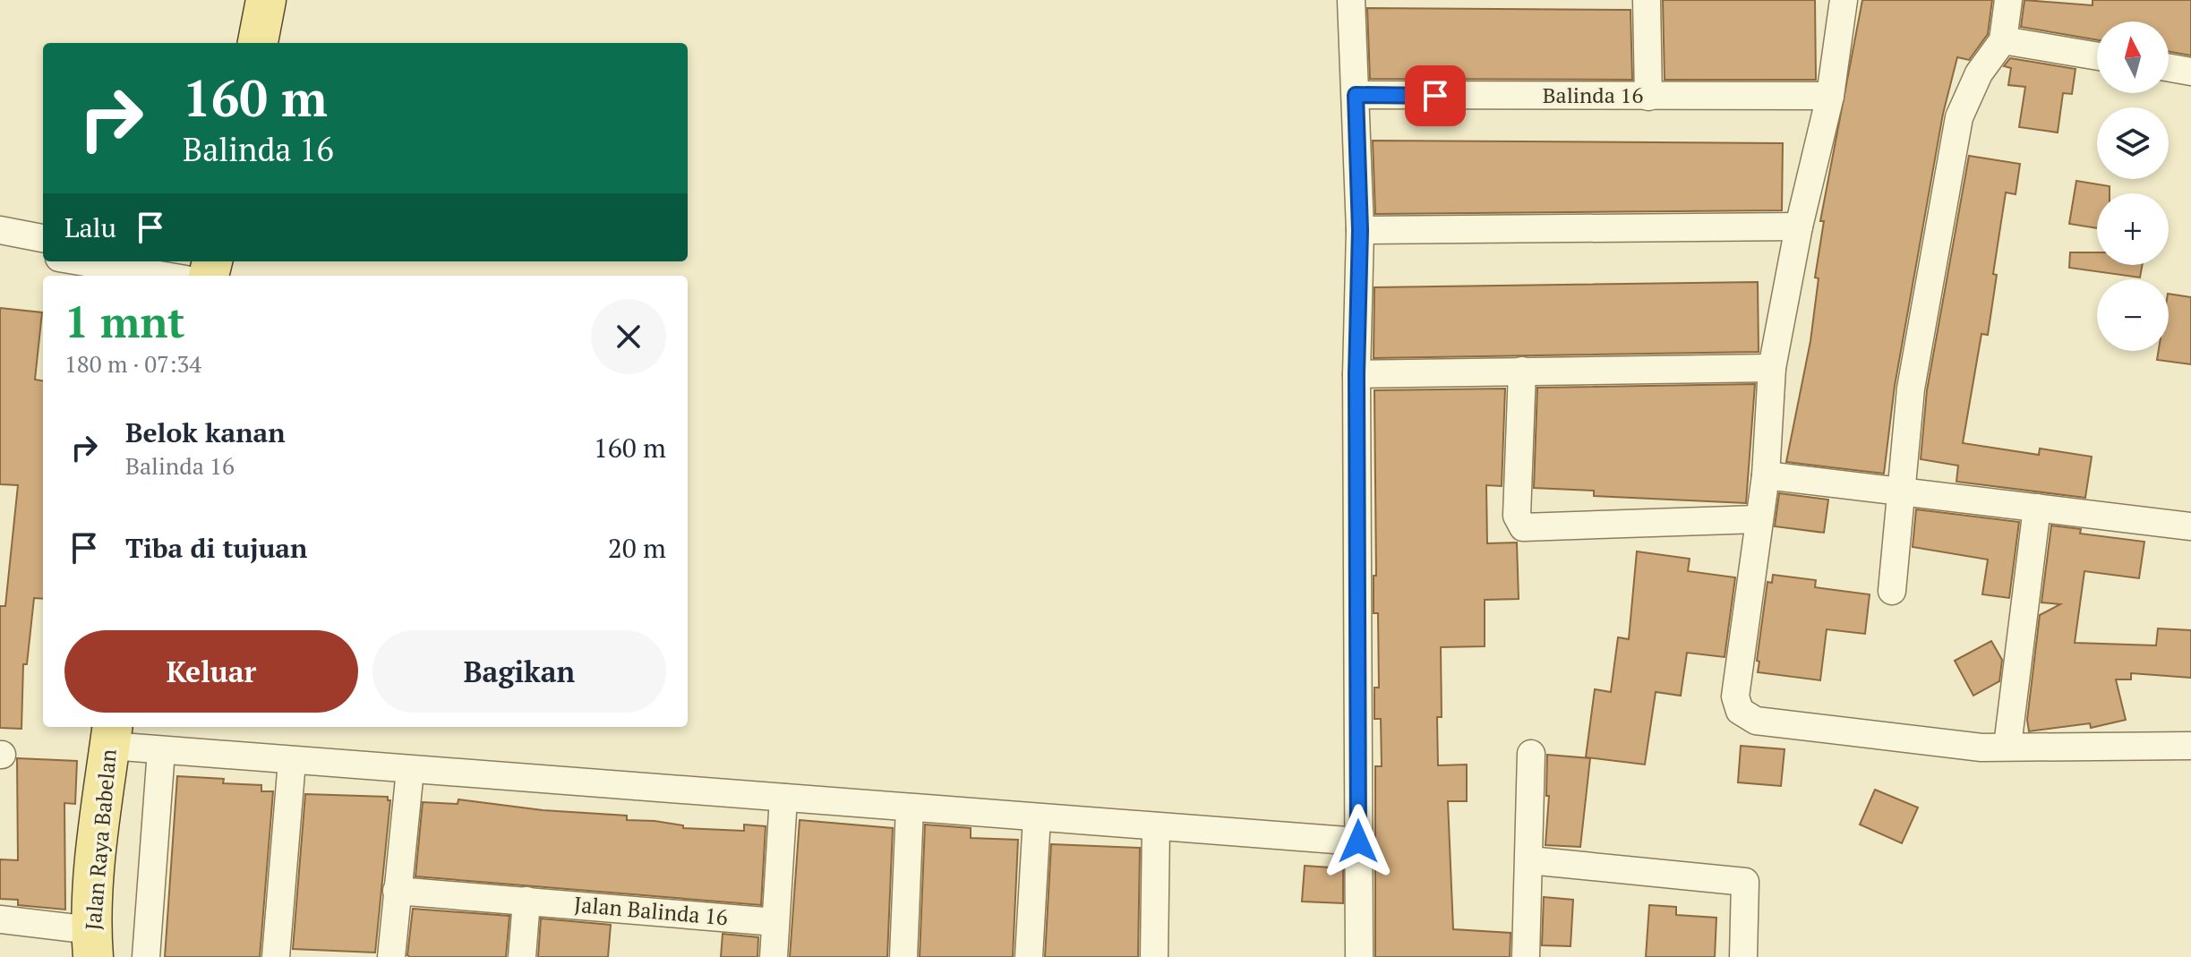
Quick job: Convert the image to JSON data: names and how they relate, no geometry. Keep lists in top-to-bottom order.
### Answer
{
  "streets": {
    "main road": ["Jalan Raya Babelan"],
    "street": ["Balinda 16", "Jalan Balinda 16"]
  },
  "north": "top",
  "page": {
    "map_buttons": ["+", "−"],
    "turn": ["160 m", "Balinda 16"],
    "then": "Lalu",
    "heading": ["1 mnt", "180 m · 07:34"],
    "list": [
      {
        "name": "Belok kanan",
        "note": "Balinda 16",
        "value": "160 m"
      },
      {
        "name": "Tiba di tujuan",
        "value": "20 m"
      }
    ],
    "buttons": ["Keluar", "Bagikan"]
  }
}
